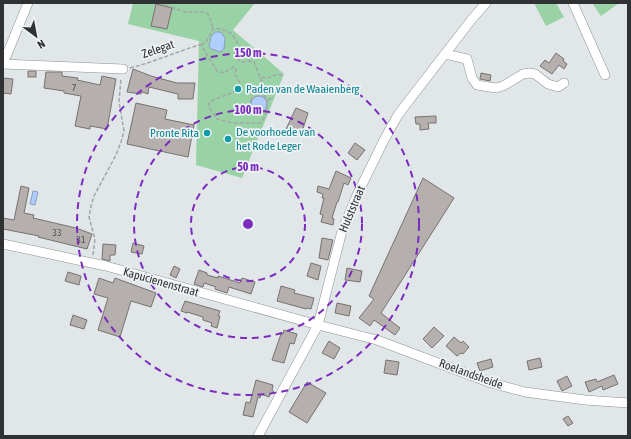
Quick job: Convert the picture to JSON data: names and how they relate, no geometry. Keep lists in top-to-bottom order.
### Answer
{
  "streets": {
    "street": ["Hulststraat", "Kapucienenstraat", "Roelandsheide"],
    "path": ["Zelegat"]
  },
  "crossings": [
    ["Hulststraat", "Kapucienenstraat"],
    ["Hulststraat", "Roelandsheide"],
    ["Kapucienenstraat", "Roelandsheide"]
  ],
  "places": ["Paden van de Waaienberg", "Pronte Rita", "De voorhoede van het Rode Leger"],
  "house_numbers": ["7", "33", "31"],
  "north": "bottom right",
  "rings": ["150 m", "100 m", "50 m"]
}
